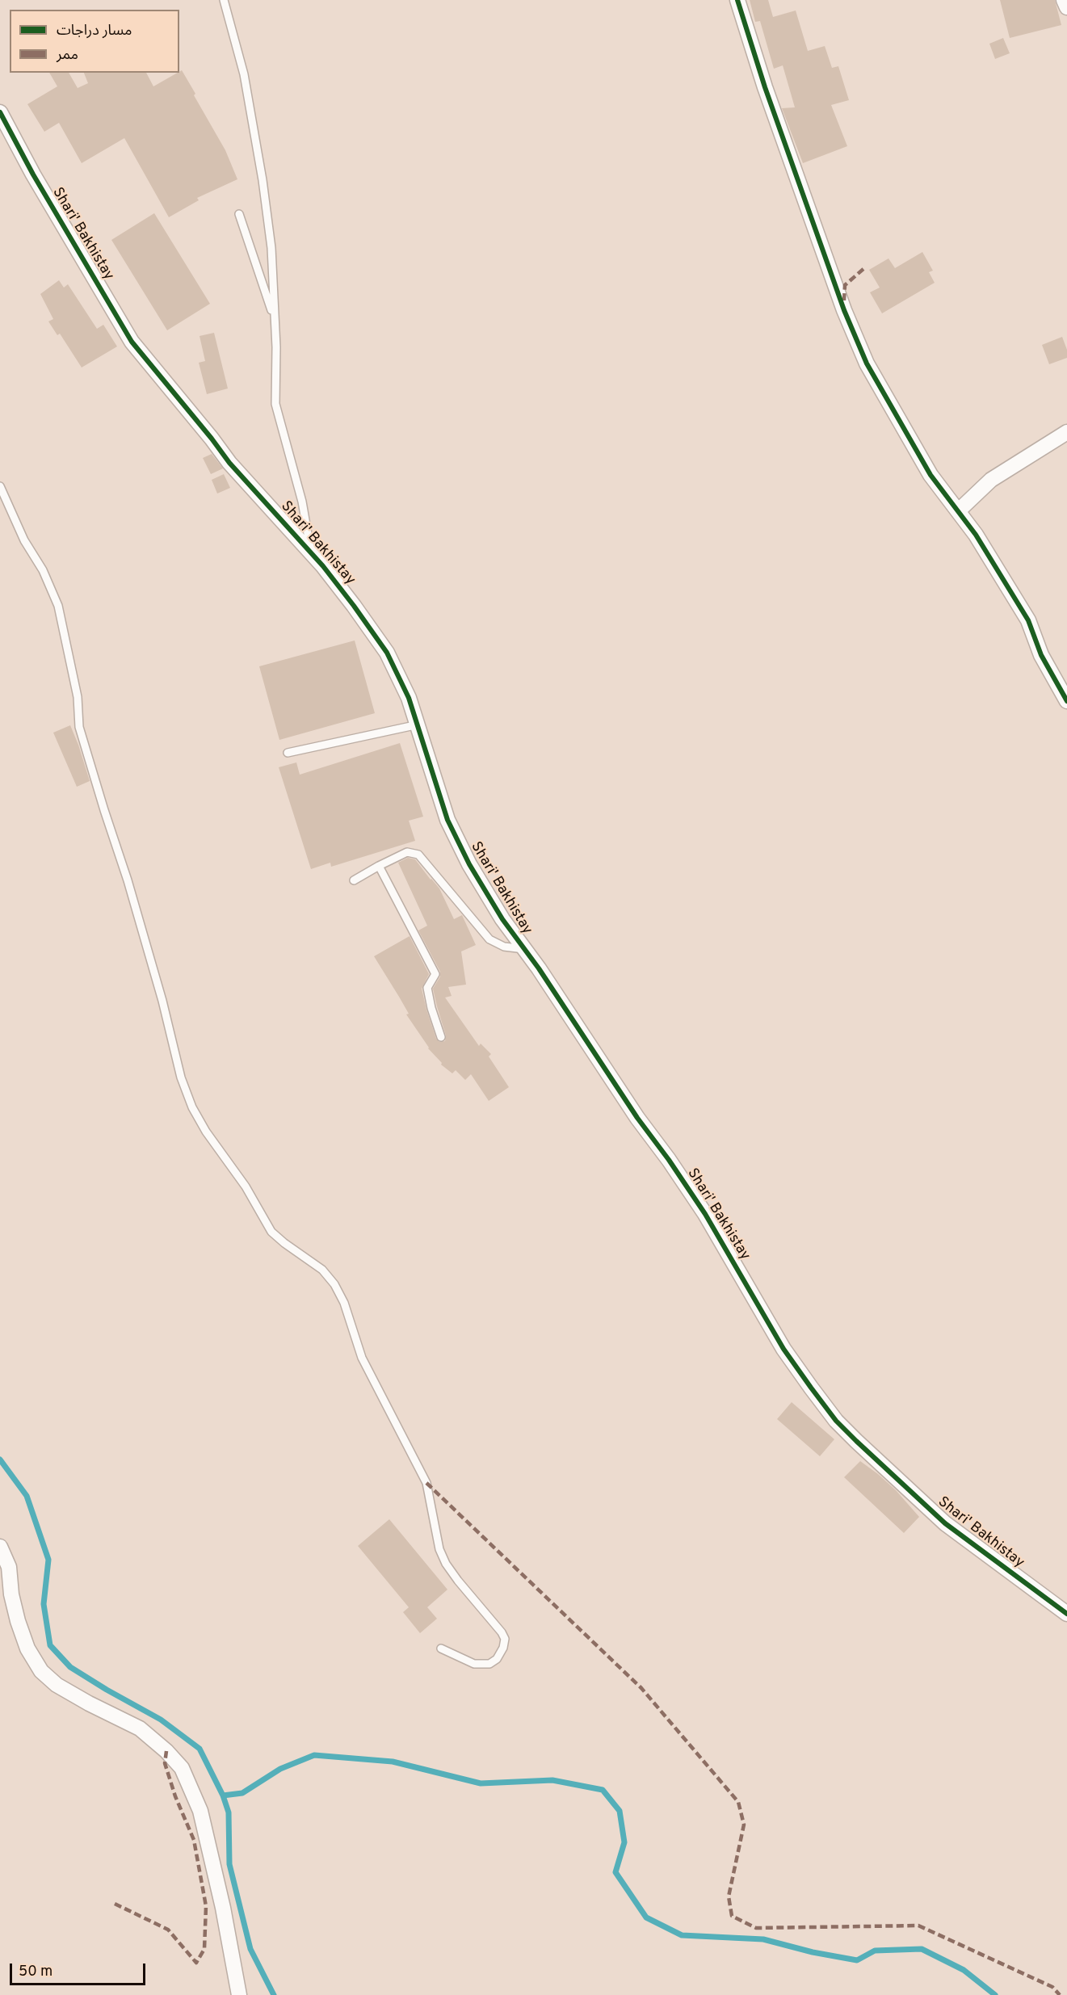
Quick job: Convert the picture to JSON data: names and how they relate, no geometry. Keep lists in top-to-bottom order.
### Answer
{
  "streets": {
    "street": ["Shari' Bakhistay"]
  },
  "legend": ["مسار دراجات", "ممر"],
  "scale_bar": "50 m"
}
